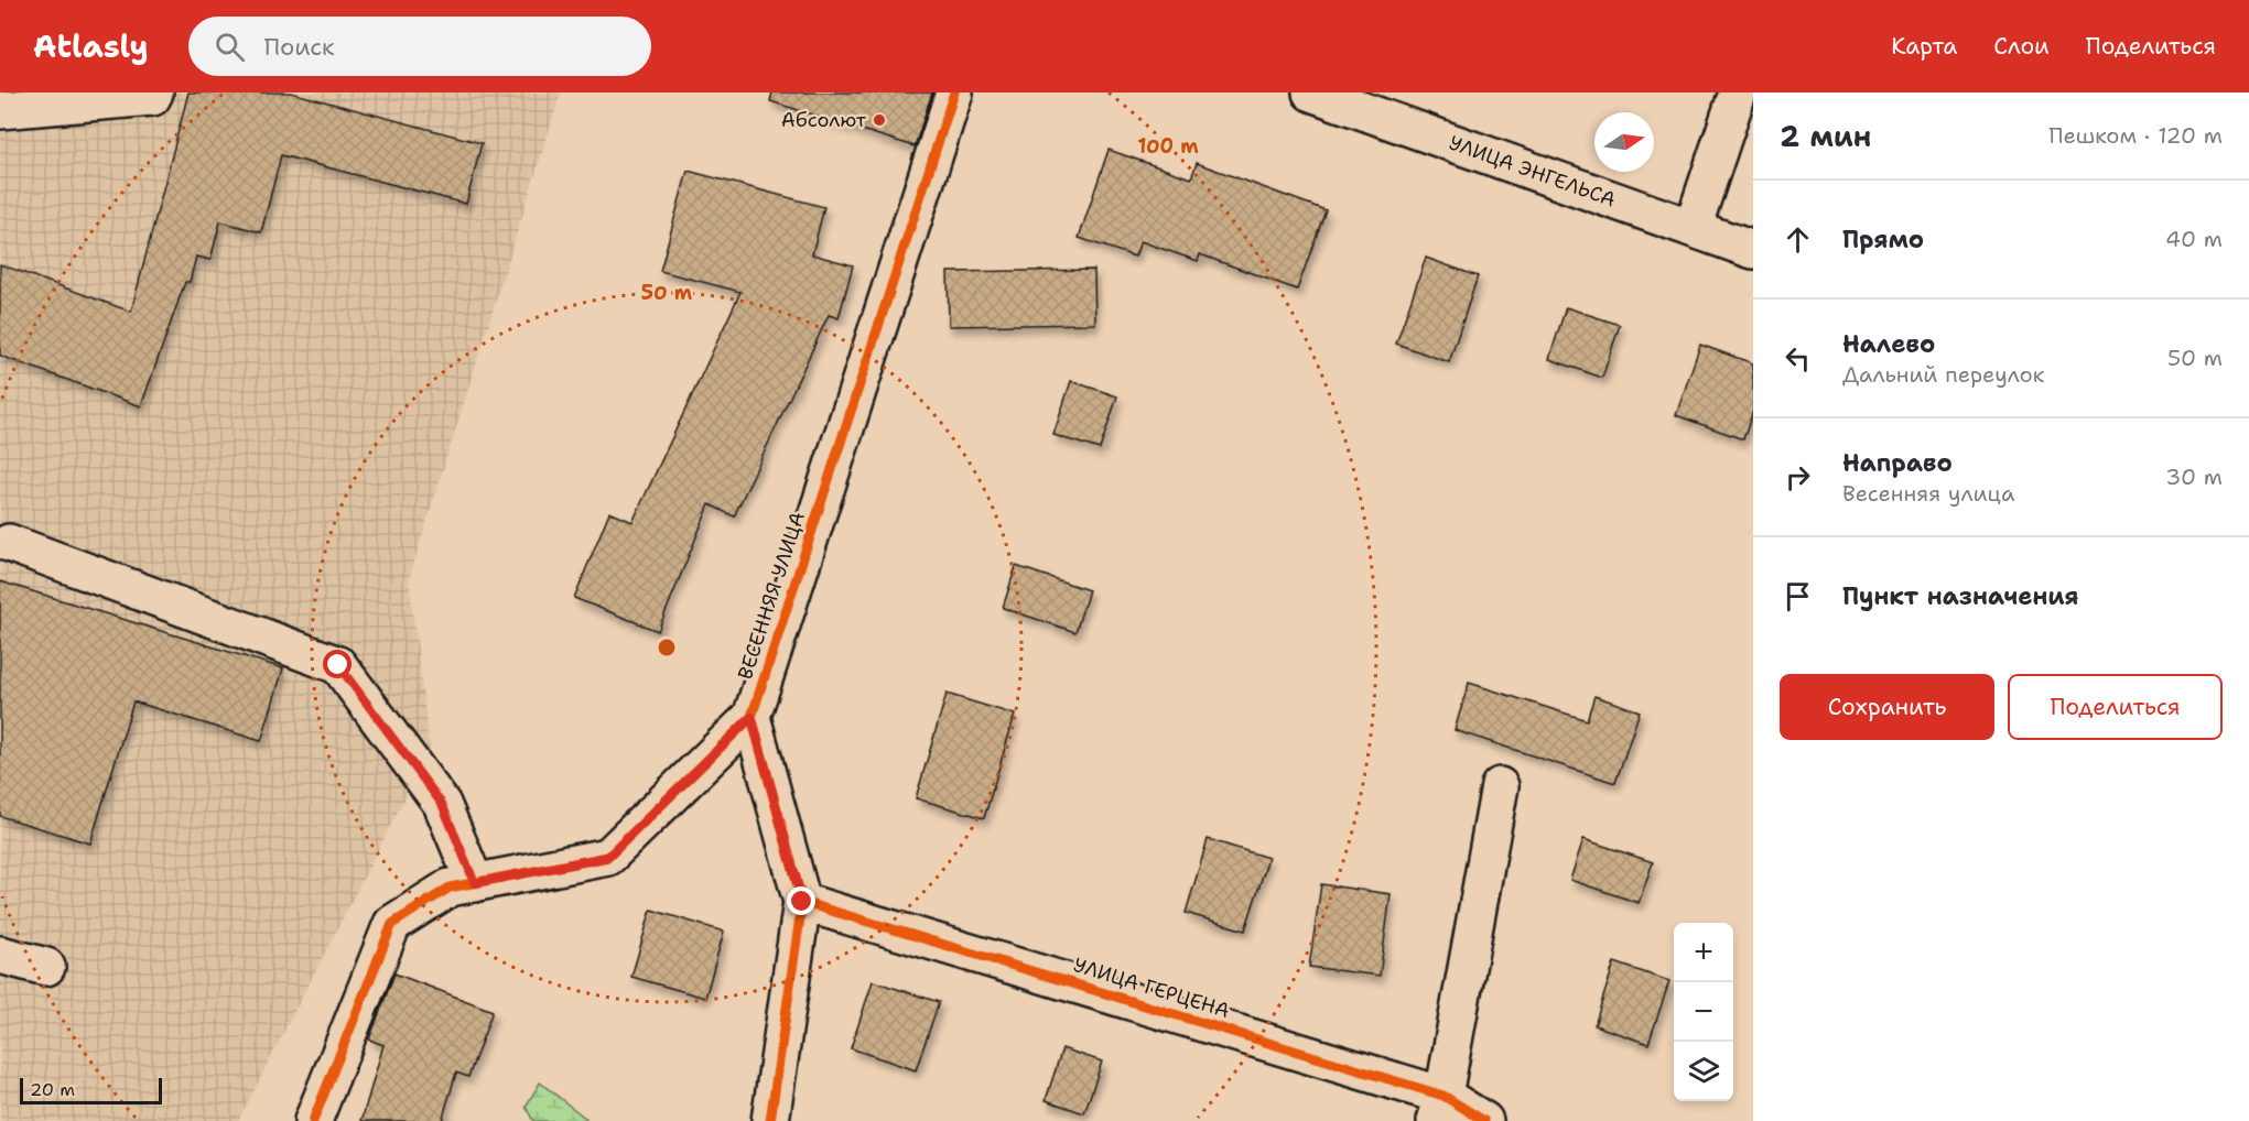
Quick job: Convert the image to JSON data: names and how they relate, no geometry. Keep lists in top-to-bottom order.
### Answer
{
  "streets": {
    "street": ["УЛИЦА ЭНГЕЛЬСА", "ВЕСЕННЯЯ УЛИЦА", "УЛИЦА ГЕРЦЕНА"]
  },
  "places": ["Абсолют"],
  "scale_bar": "20 m",
  "north": "right",
  "page": {
    "header": "Atlasly",
    "search": "Поиск",
    "nav": ["Карта", "Слои", "Поделиться"],
    "heading": ["2 мин", "Пешком · 120 m"],
    "list": [
      ["Прямо", "40 m"],
      ["Налево", "Дальний переулок", "50 m"],
      ["Направо", "Весенняя улица", "30 m"],
      "Пункт назначения"
    ],
    "buttons": ["Сохранить", "Поделиться"],
    "map_buttons": ["+", "−"],
    "scale": "20 m"
  },
  "rings": ["100 m", "50 m"]
}
